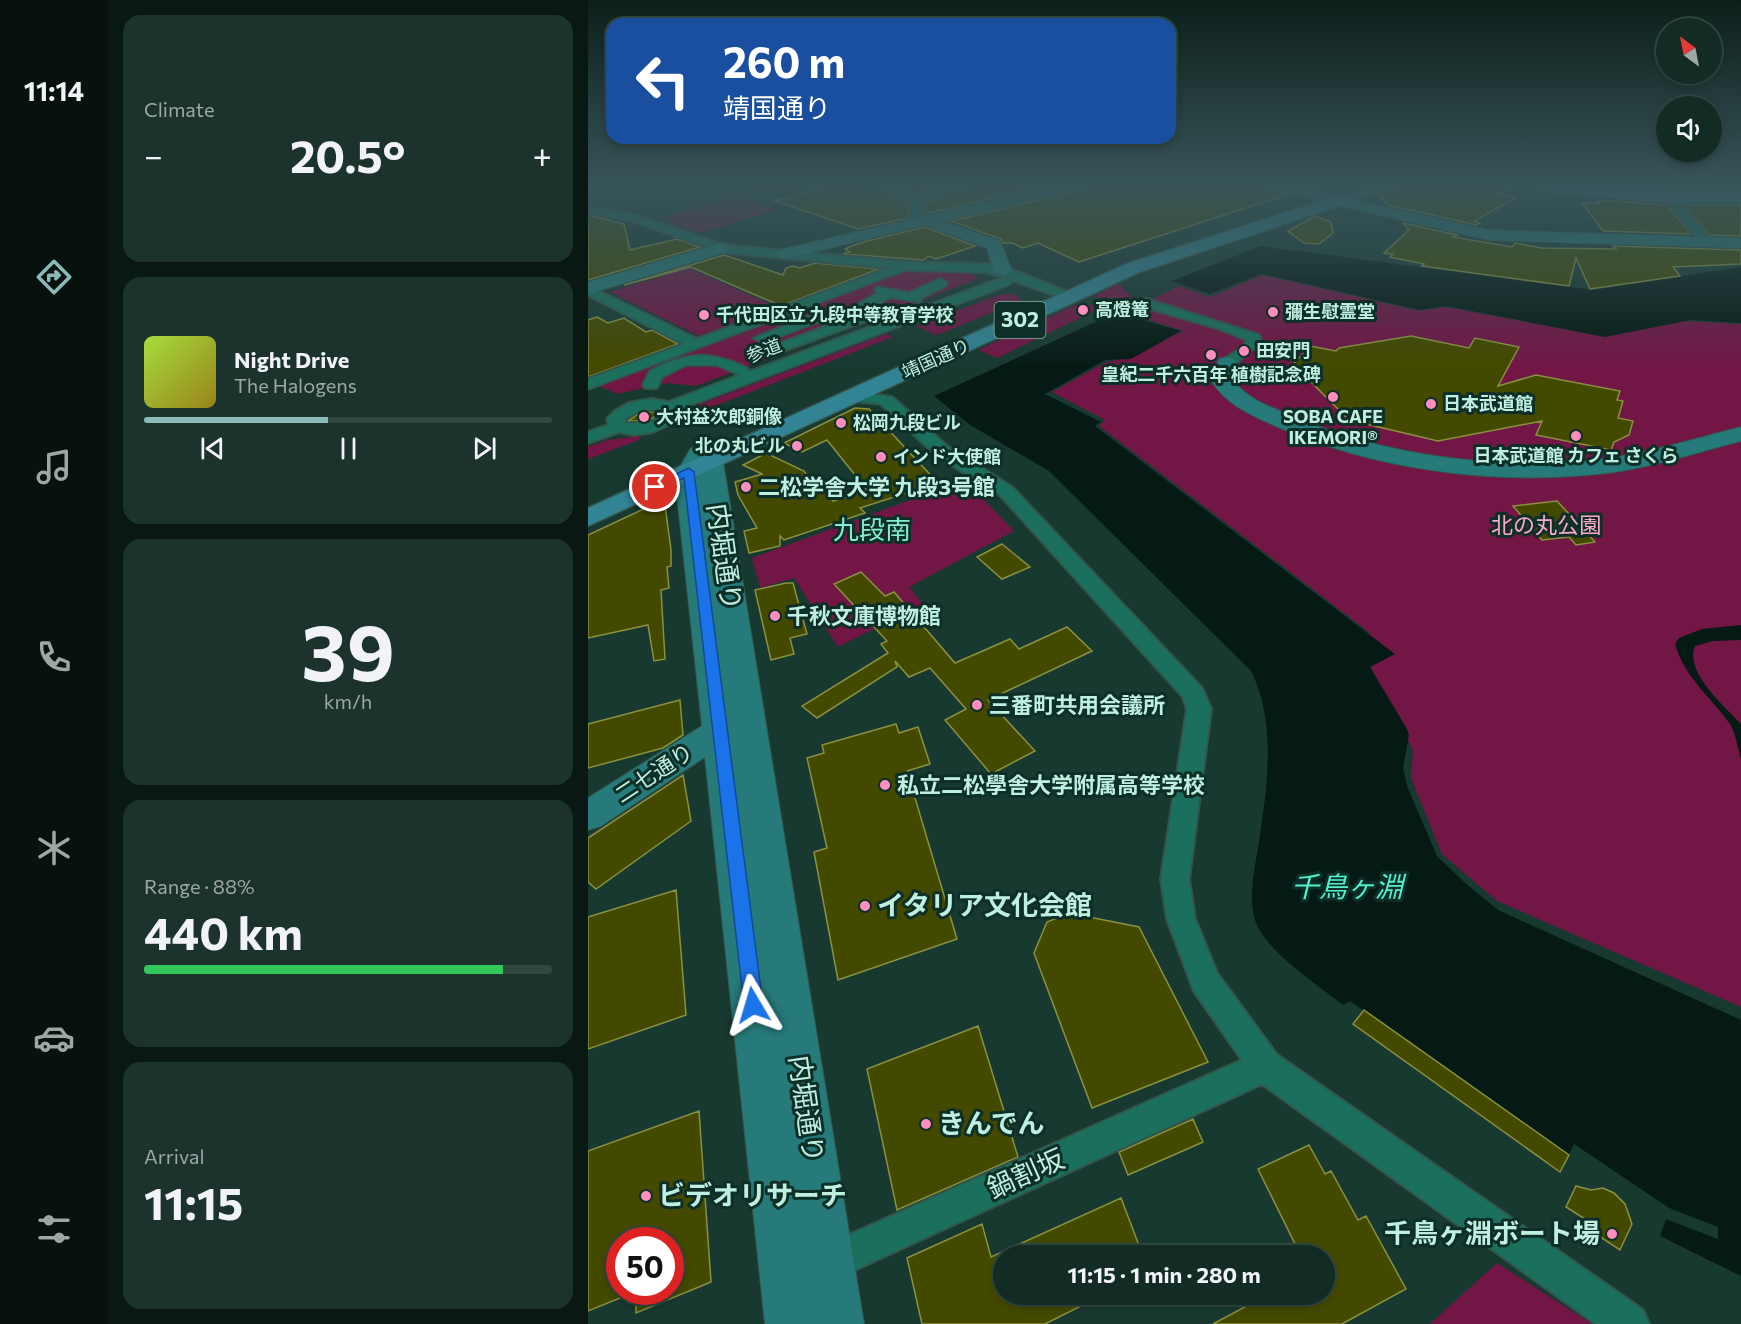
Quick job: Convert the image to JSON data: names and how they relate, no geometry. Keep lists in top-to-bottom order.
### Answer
{
  "streets": {
    "main road": [
      "302",
      "靖国通り",
      "内堀通り",
      "二七通り"
    ],
    "street": ["参道", "鍋割坂"]
  },
  "crossings": [
    ["靖国通り", "内堀通り"],
    ["内堀通り", "二七通り"],
    ["内堀通り", "鍋割坂"]
  ],
  "districts": ["九段南"],
  "water": ["千鳥ヶ淵"],
  "parks": ["北の丸公園"],
  "places": [
    "高燈篭",
    "彌生慰霊堂",
    "千代田区立 九段中等教育学校",
    "田安門",
    "皇紀二千六百年 植樹記念碑",
    "SOBA CAFE IKEMORI®",
    "日本武道館",
    "大村益次郎銅像",
    "松岡九段ビル",
    "日本武道館 カフェ さくら",
    "北の丸ビル",
    "インド大使館",
    "二松学舎大学 九段3号館",
    "千秋文庫博物館",
    "三番町共用会議所",
    "私立二松學舎大学附属高等学校",
    "イタリア文化会館",
    "きんでん",
    "ビデオリサーチ",
    "千鳥ヶ淵ボート場"
  ],
  "north": "top left",
  "page": {
    "tabs": "11:14",
    "tile": [
      "Climate",
      ["39", "km/h"],
      ["Range · 88%", "440 km"],
      ["Arrival", "11:15"]
    ],
    "turn": ["260 m", "靖国通り"],
    "heat": ["−", "20.5°", "+"],
    "song": ["Night Drive", "The Halogens"],
    "limit": "50",
    "trip": "11:15 · 1 min · 280 m"
  }
}
